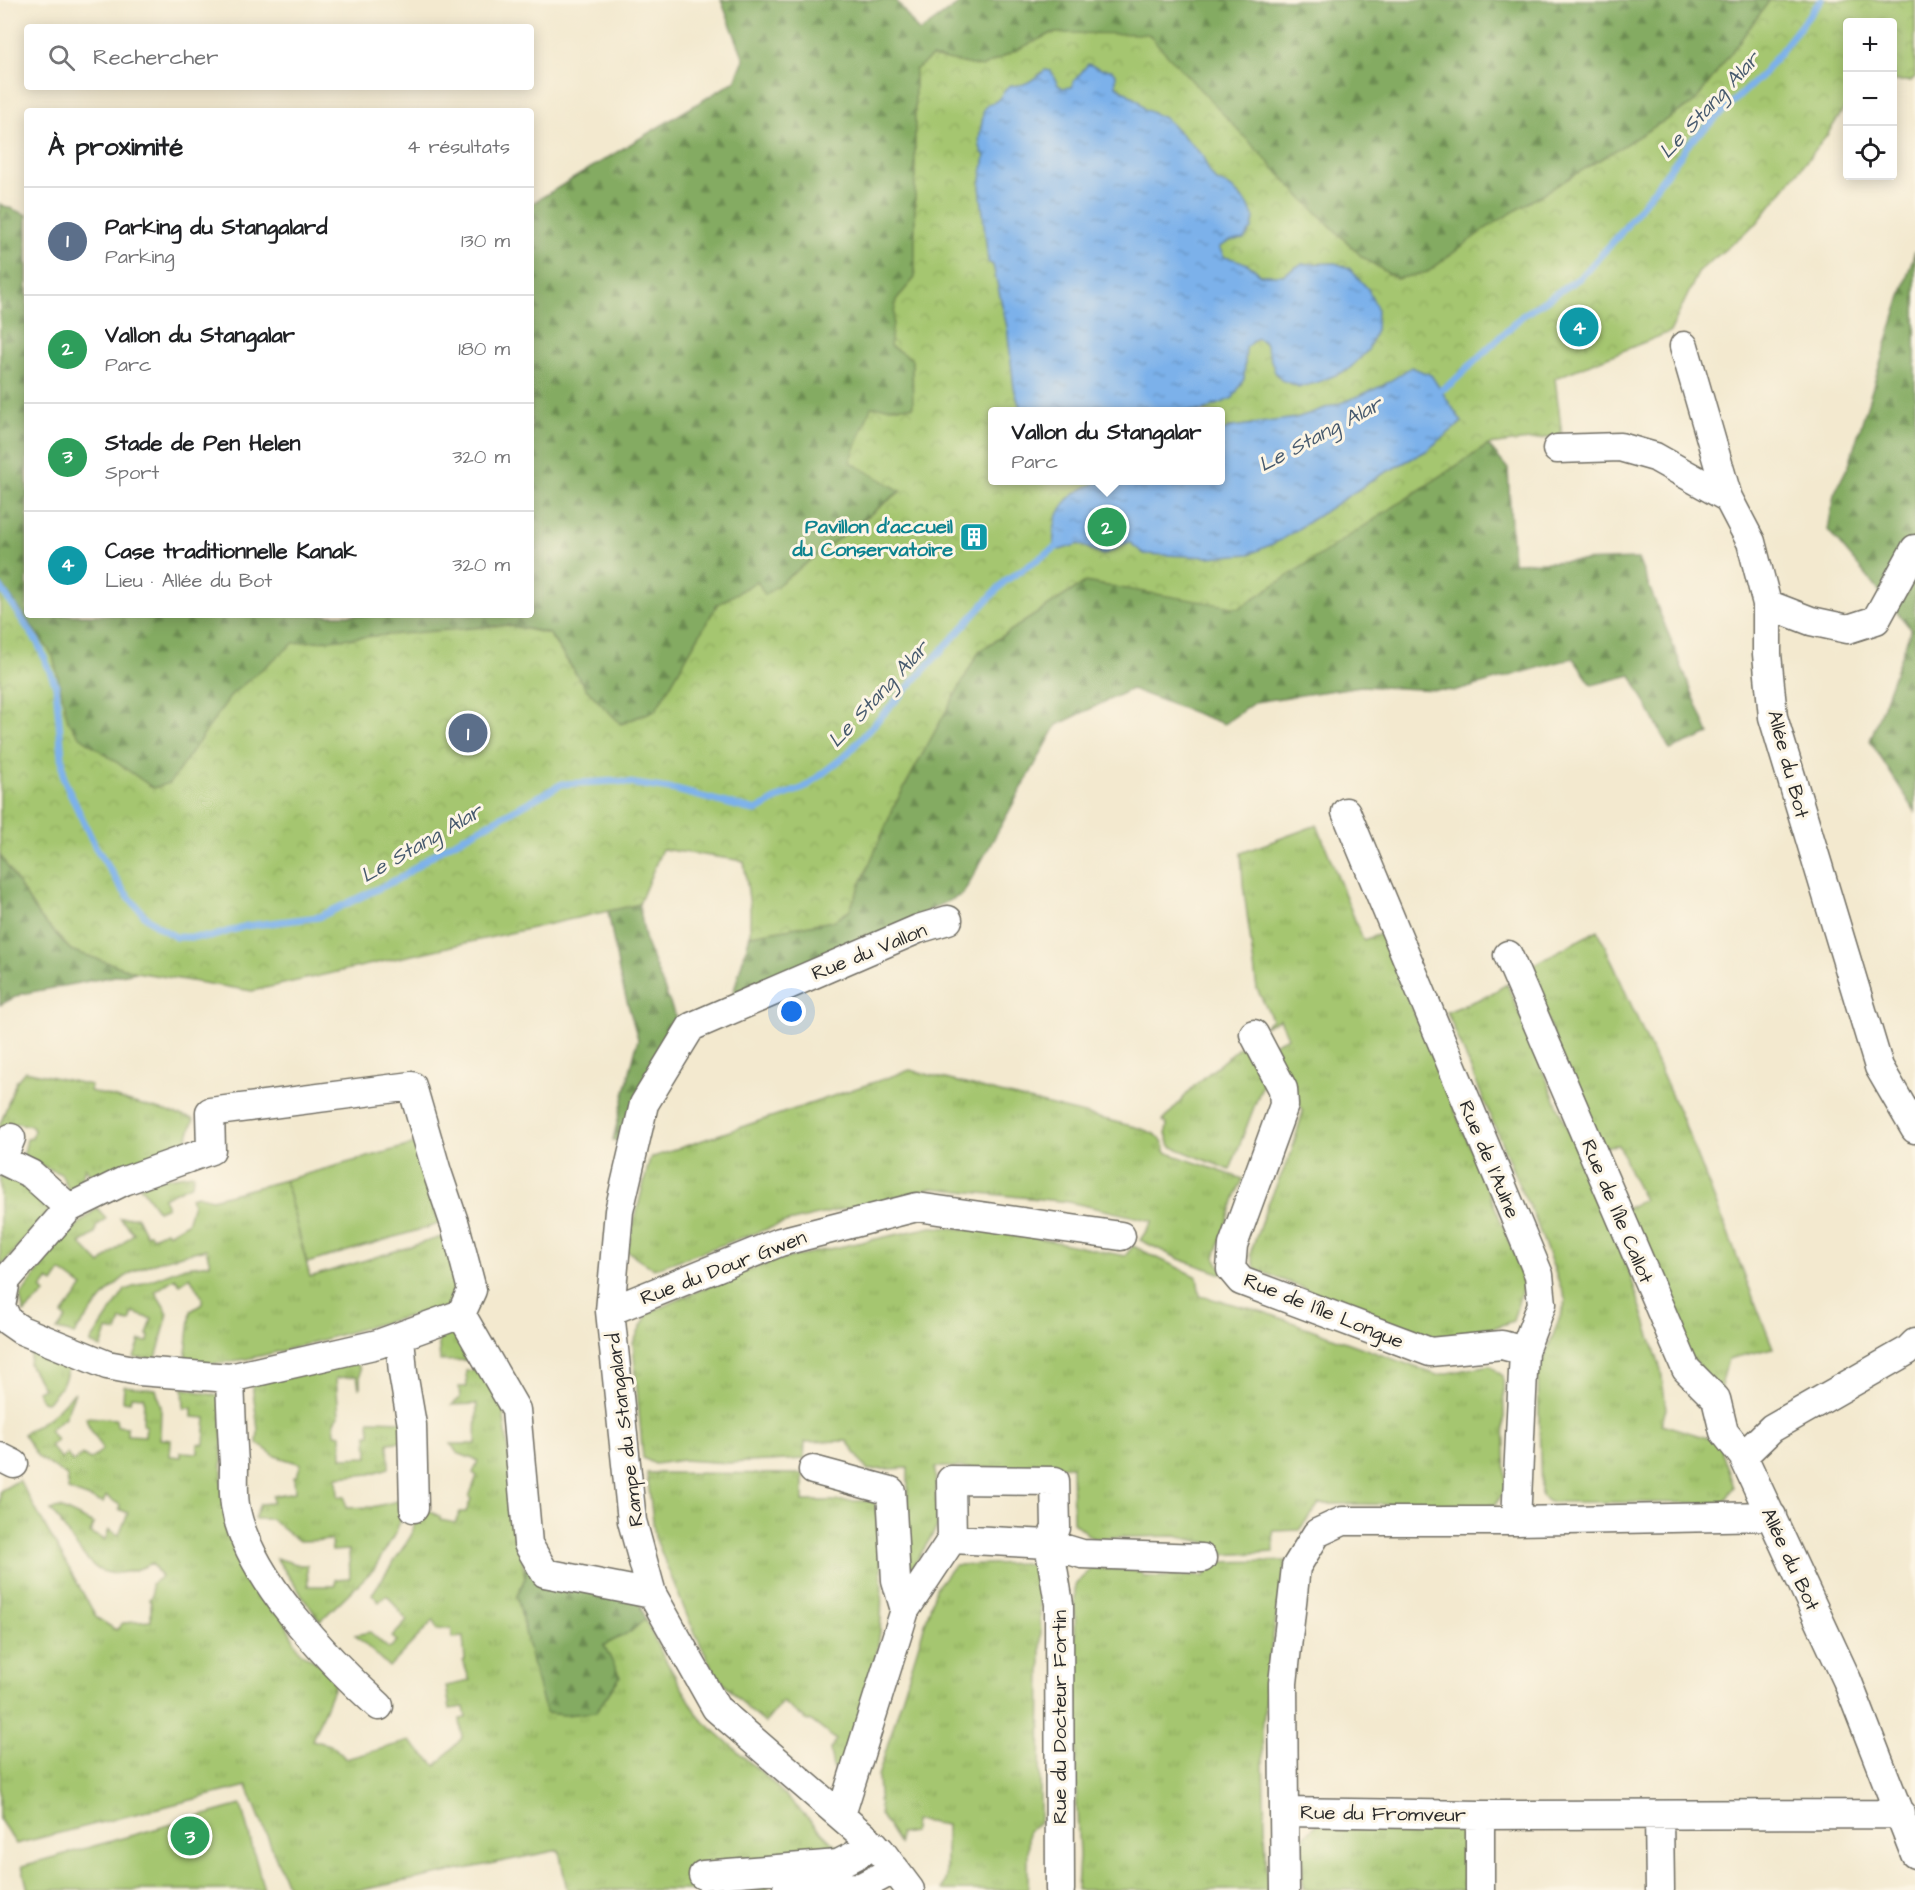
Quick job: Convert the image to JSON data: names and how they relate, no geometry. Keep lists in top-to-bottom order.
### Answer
{
  "streets": {
    "street": [
      "Allée du Bot",
      "Rue du Vallon",
      "Rue de l'Aulne",
      "Rue de l'Île Callot",
      "Rue du Dour Gwen",
      "Rue de l'Île Longue",
      "Rampe du Stangalard",
      "Rue du Docteur Fortin",
      "Rue du Fromveur"
    ]
  },
  "crossings": [
    ["Allée du Bot", "Rue de l'Île Callot"],
    ["Allée du Bot", "Rue du Fromveur"],
    ["Rue du Vallon", "Rampe du Stangalard"],
    ["Rue de l'Aulne", "Rue de l'Île Longue"],
    ["Rue de l'Aulne", "Rue du Fromveur"],
    ["Rue du Dour Gwen", "Rampe du Stangalard"]
  ],
  "water": ["Le Stang Alar"],
  "places": {
    "building": ["Pavillon d'accueil du Conservatoire"]
  },
  "page": {
    "map_buttons": ["+", "−"],
    "search": "Rechercher",
    "heading": ["À proximité", "4 résultats"],
    "list": [
      {
        "mark": "1",
        "name": "Parking du Stangalard",
        "note": "Parking",
        "value": "130 m"
      },
      {
        "mark": "2",
        "name": "Vallon du Stangalar",
        "note": "Parc",
        "value": "180 m"
      },
      {
        "mark": "3",
        "name": "Stade de Pen Helen",
        "note": "Sport",
        "value": "320 m"
      },
      {
        "mark": "4",
        "name": "Case traditionnelle Kanak",
        "note": "Lieu · Allée du Bot",
        "value": "320 m"
      }
    ],
    "pins": [
      "4",
      "2",
      "1",
      "3"
    ],
    "popup": ["Vallon du Stangalar", "Parc"]
  }
}
